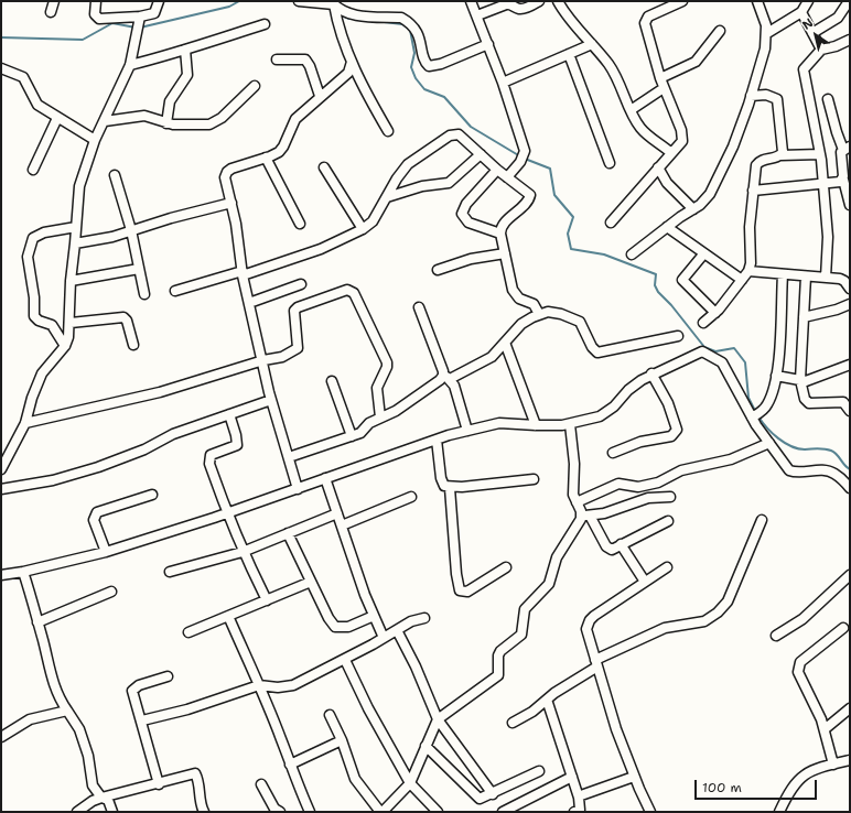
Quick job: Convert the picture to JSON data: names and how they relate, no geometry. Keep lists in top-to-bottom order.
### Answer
{
  "scale_bar": "100 m",
  "north": "top left"
}
